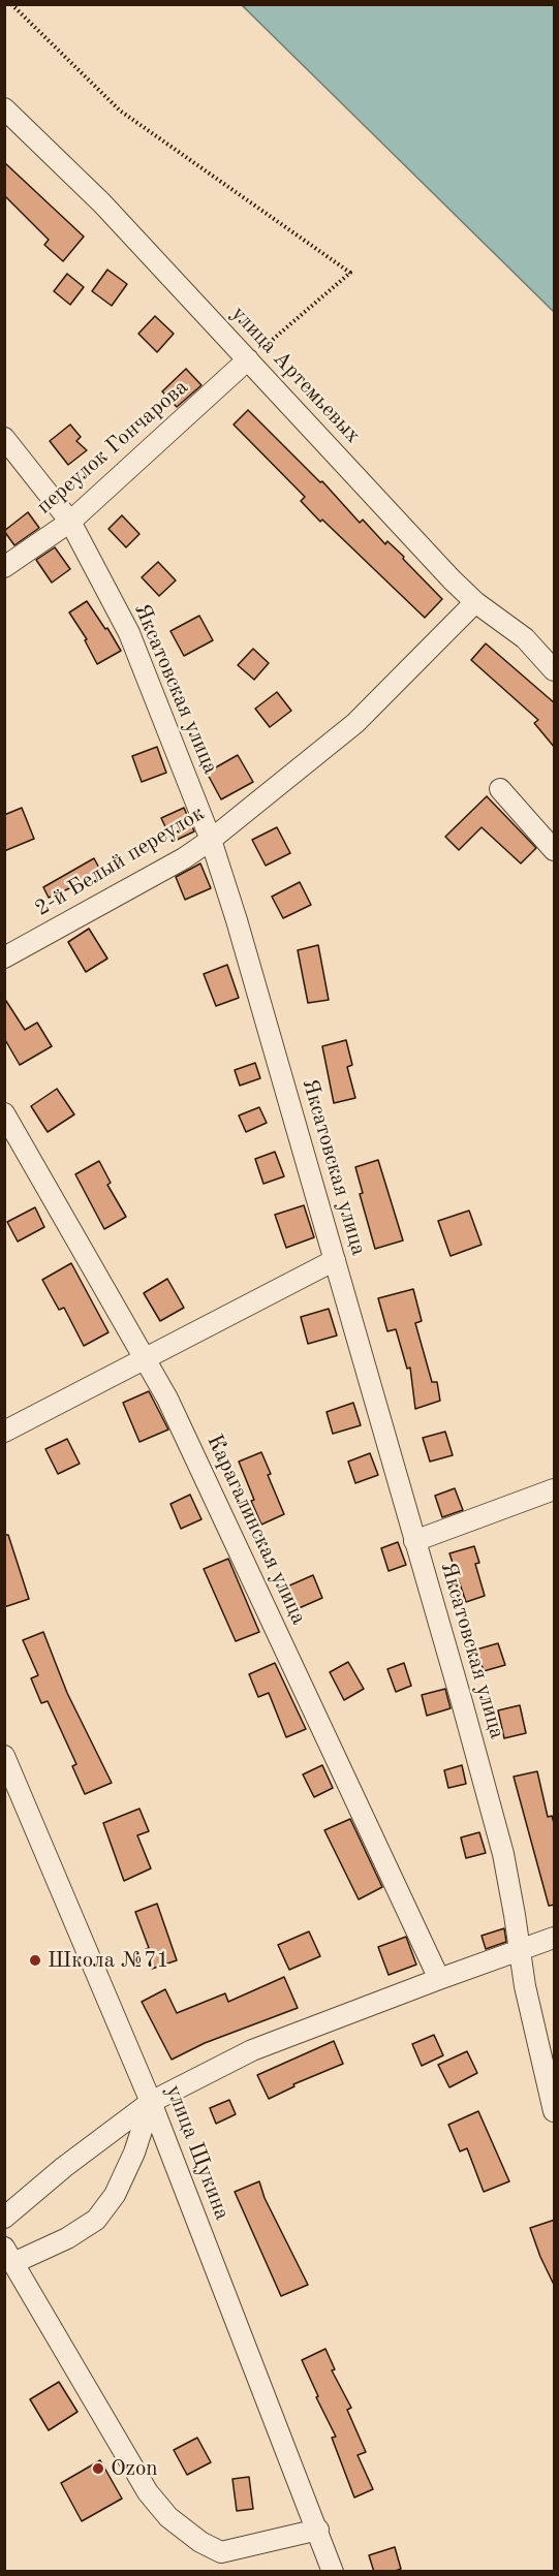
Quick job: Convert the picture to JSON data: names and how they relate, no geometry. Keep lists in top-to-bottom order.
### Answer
{
  "streets": {
    "street": [
      "улица Артемьевых",
      "переулок Гончарова",
      "Яксатовская улица",
      "2-й Белый переулок",
      "Карагалинская улица",
      "улица Щукина"
    ]
  },
  "crossings": [
    ["улица Артемьевых", "переулок Гончарова"],
    ["улица Артемьевых", "2-й Белый переулок"],
    ["переулок Гончарова", "Яксатовская улица"],
    ["Яксатовская улица", "2-й Белый переулок"]
  ],
  "places": ["Школа №71", "Ozon"]
}
